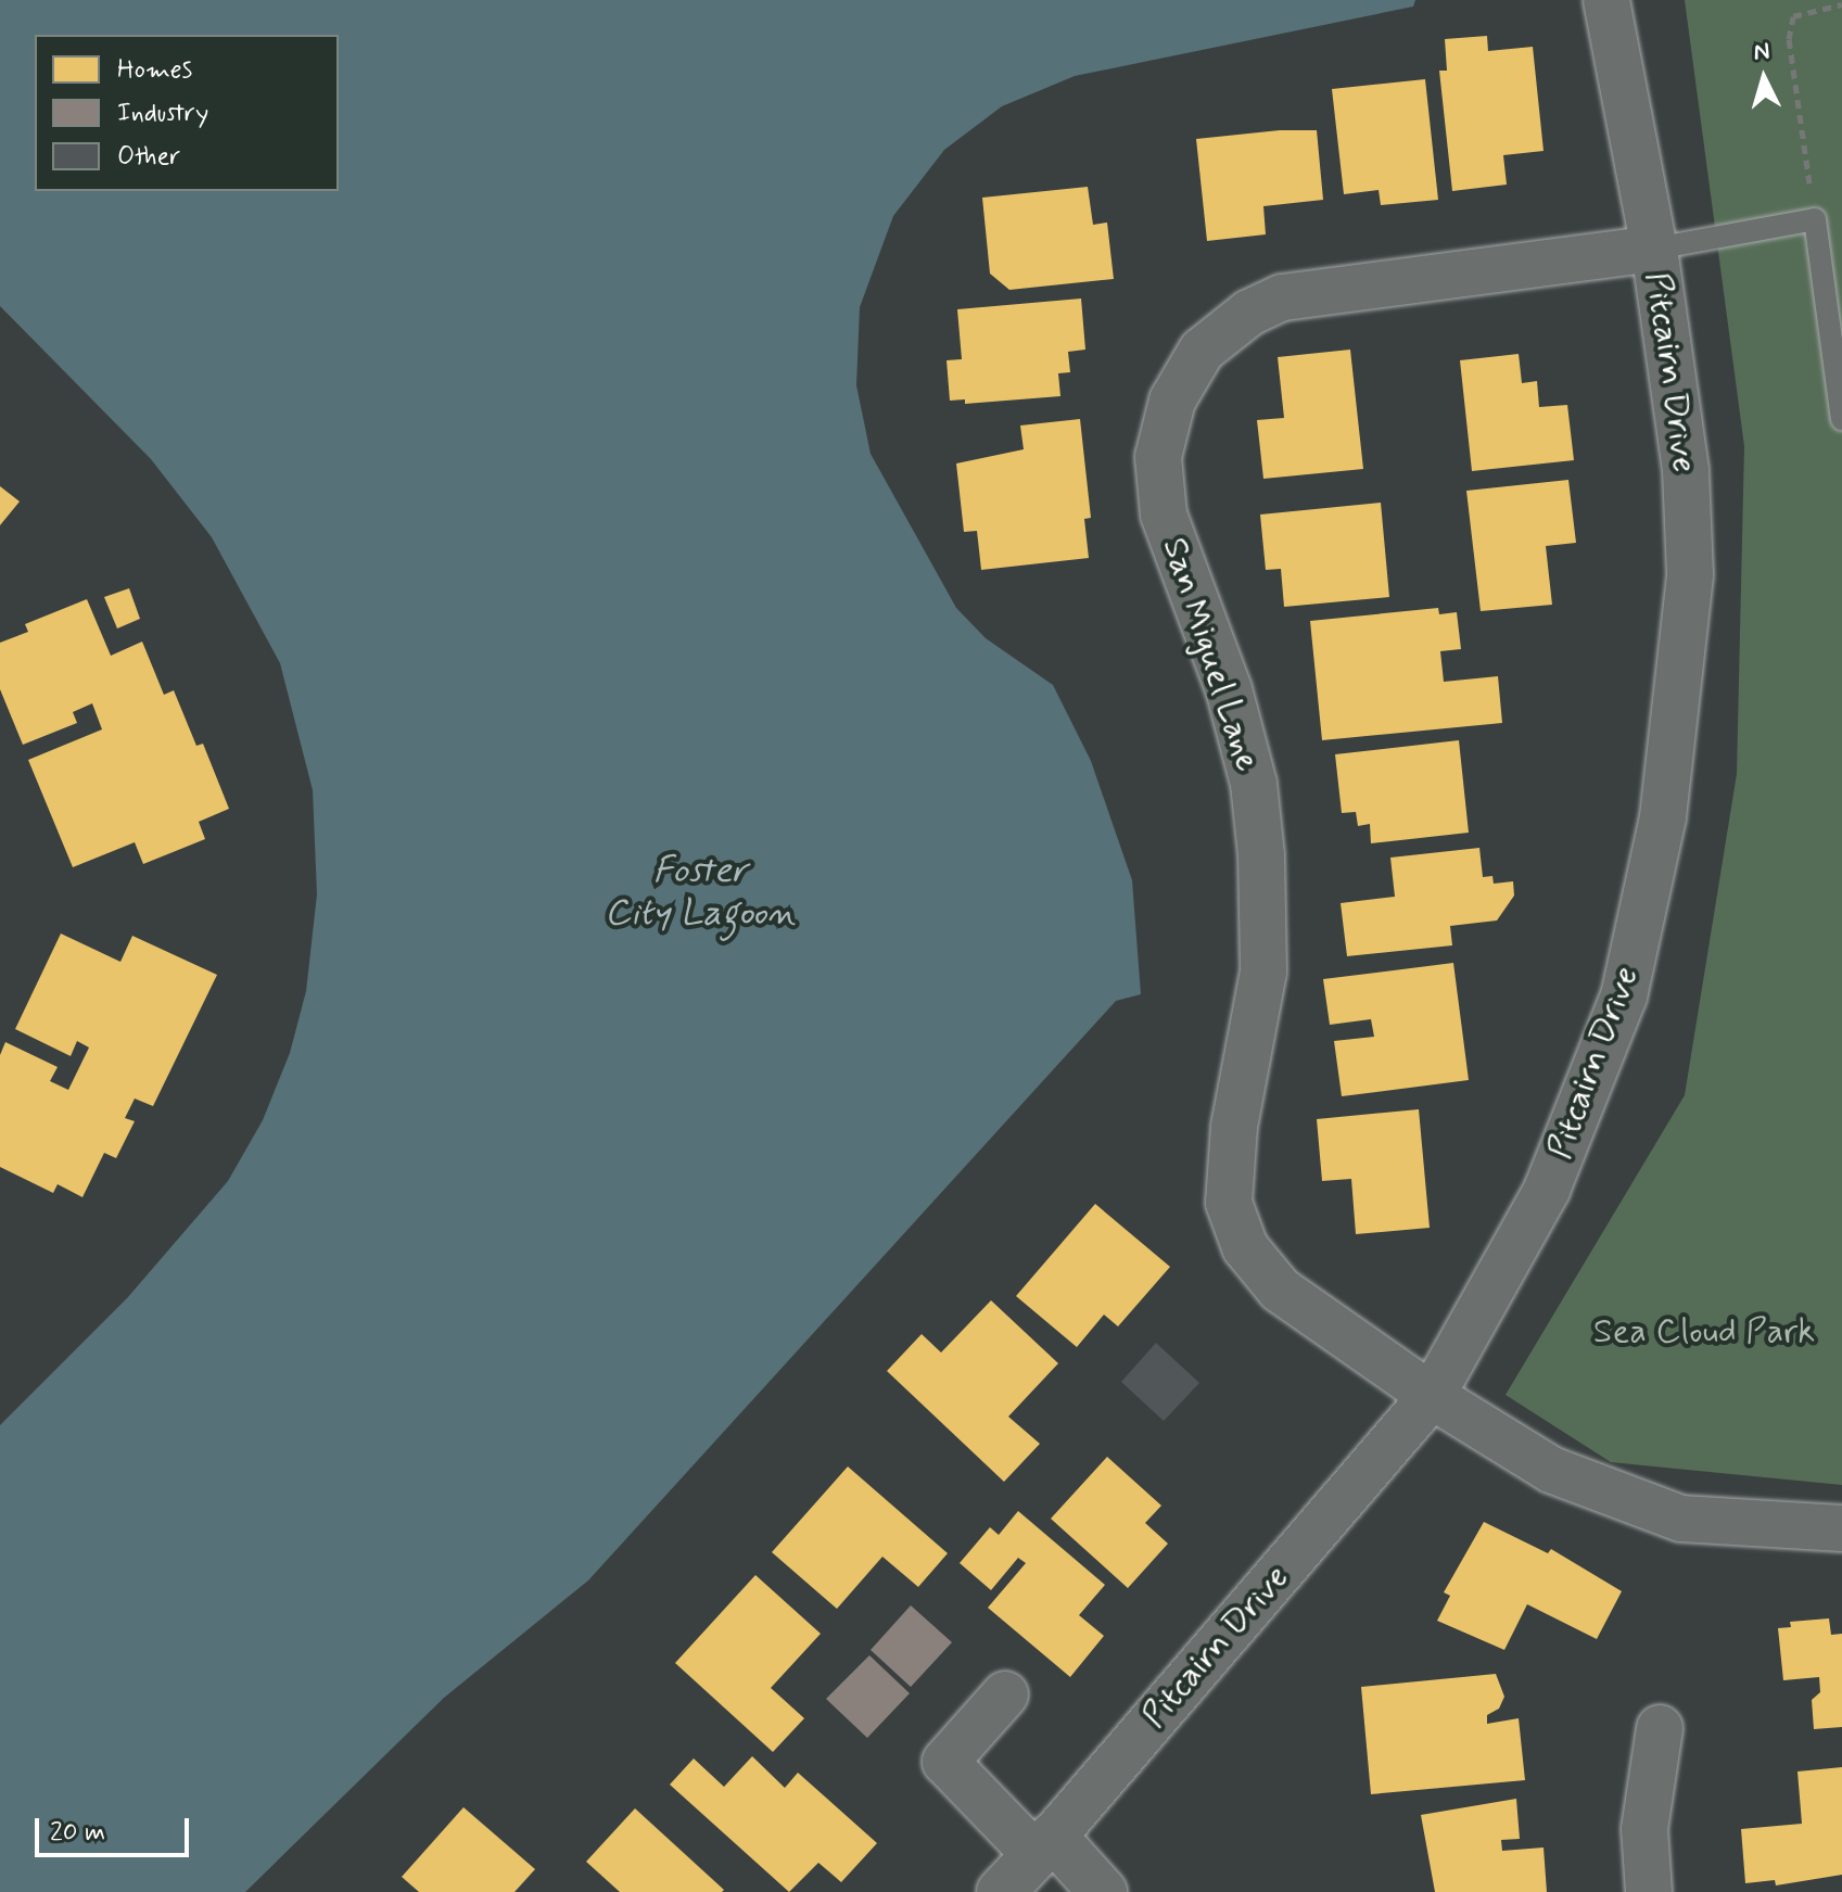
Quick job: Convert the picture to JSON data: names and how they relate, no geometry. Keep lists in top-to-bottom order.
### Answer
{
  "streets": {
    "street": ["Pitcairn Drive", "San Miguel Lane"]
  },
  "crossings": [
    ["Pitcairn Drive", "San Miguel Lane"]
  ],
  "water": ["Foster City Lagoon"],
  "parks": ["Sea Cloud Park"],
  "legend": ["Homes", "Industry", "Other"],
  "scale_bar": "20 m",
  "north": "top"
}
